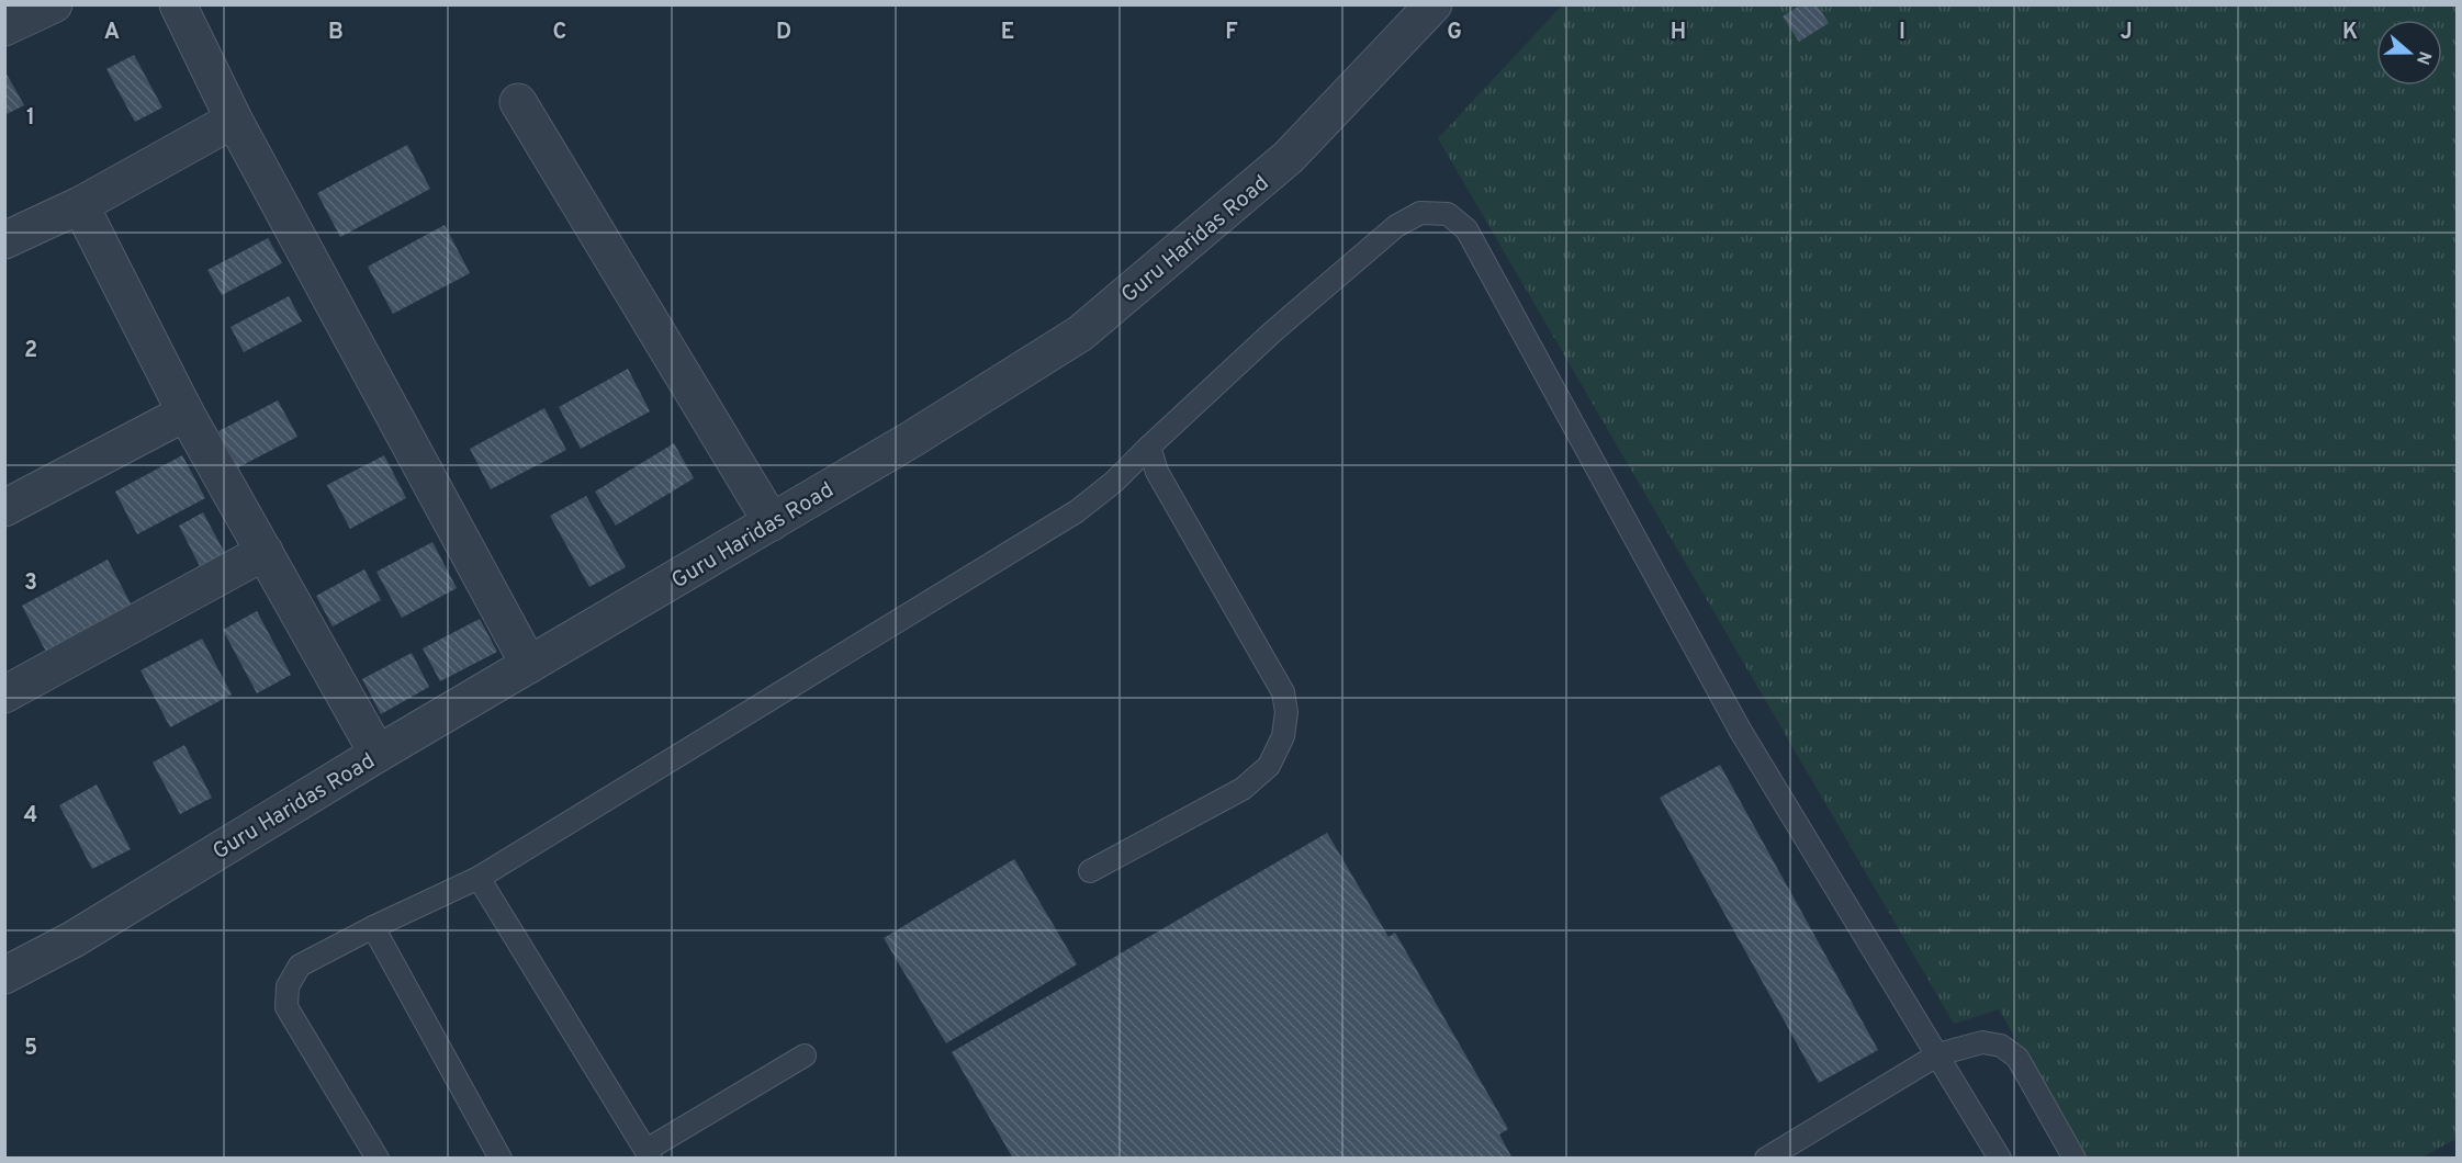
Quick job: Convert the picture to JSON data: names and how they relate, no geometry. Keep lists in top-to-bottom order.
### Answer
{
  "streets": {
    "street": ["Guru Haridas Road"]
  },
  "north": "right",
  "grid": {
    "columns": [
      "A",
      "B",
      "C",
      "D",
      "E",
      "F",
      "G",
      "H",
      "I",
      "J",
      "K"
    ],
    "rows": [
      "1",
      "2",
      "3",
      "4",
      "5"
    ]
  }
}
